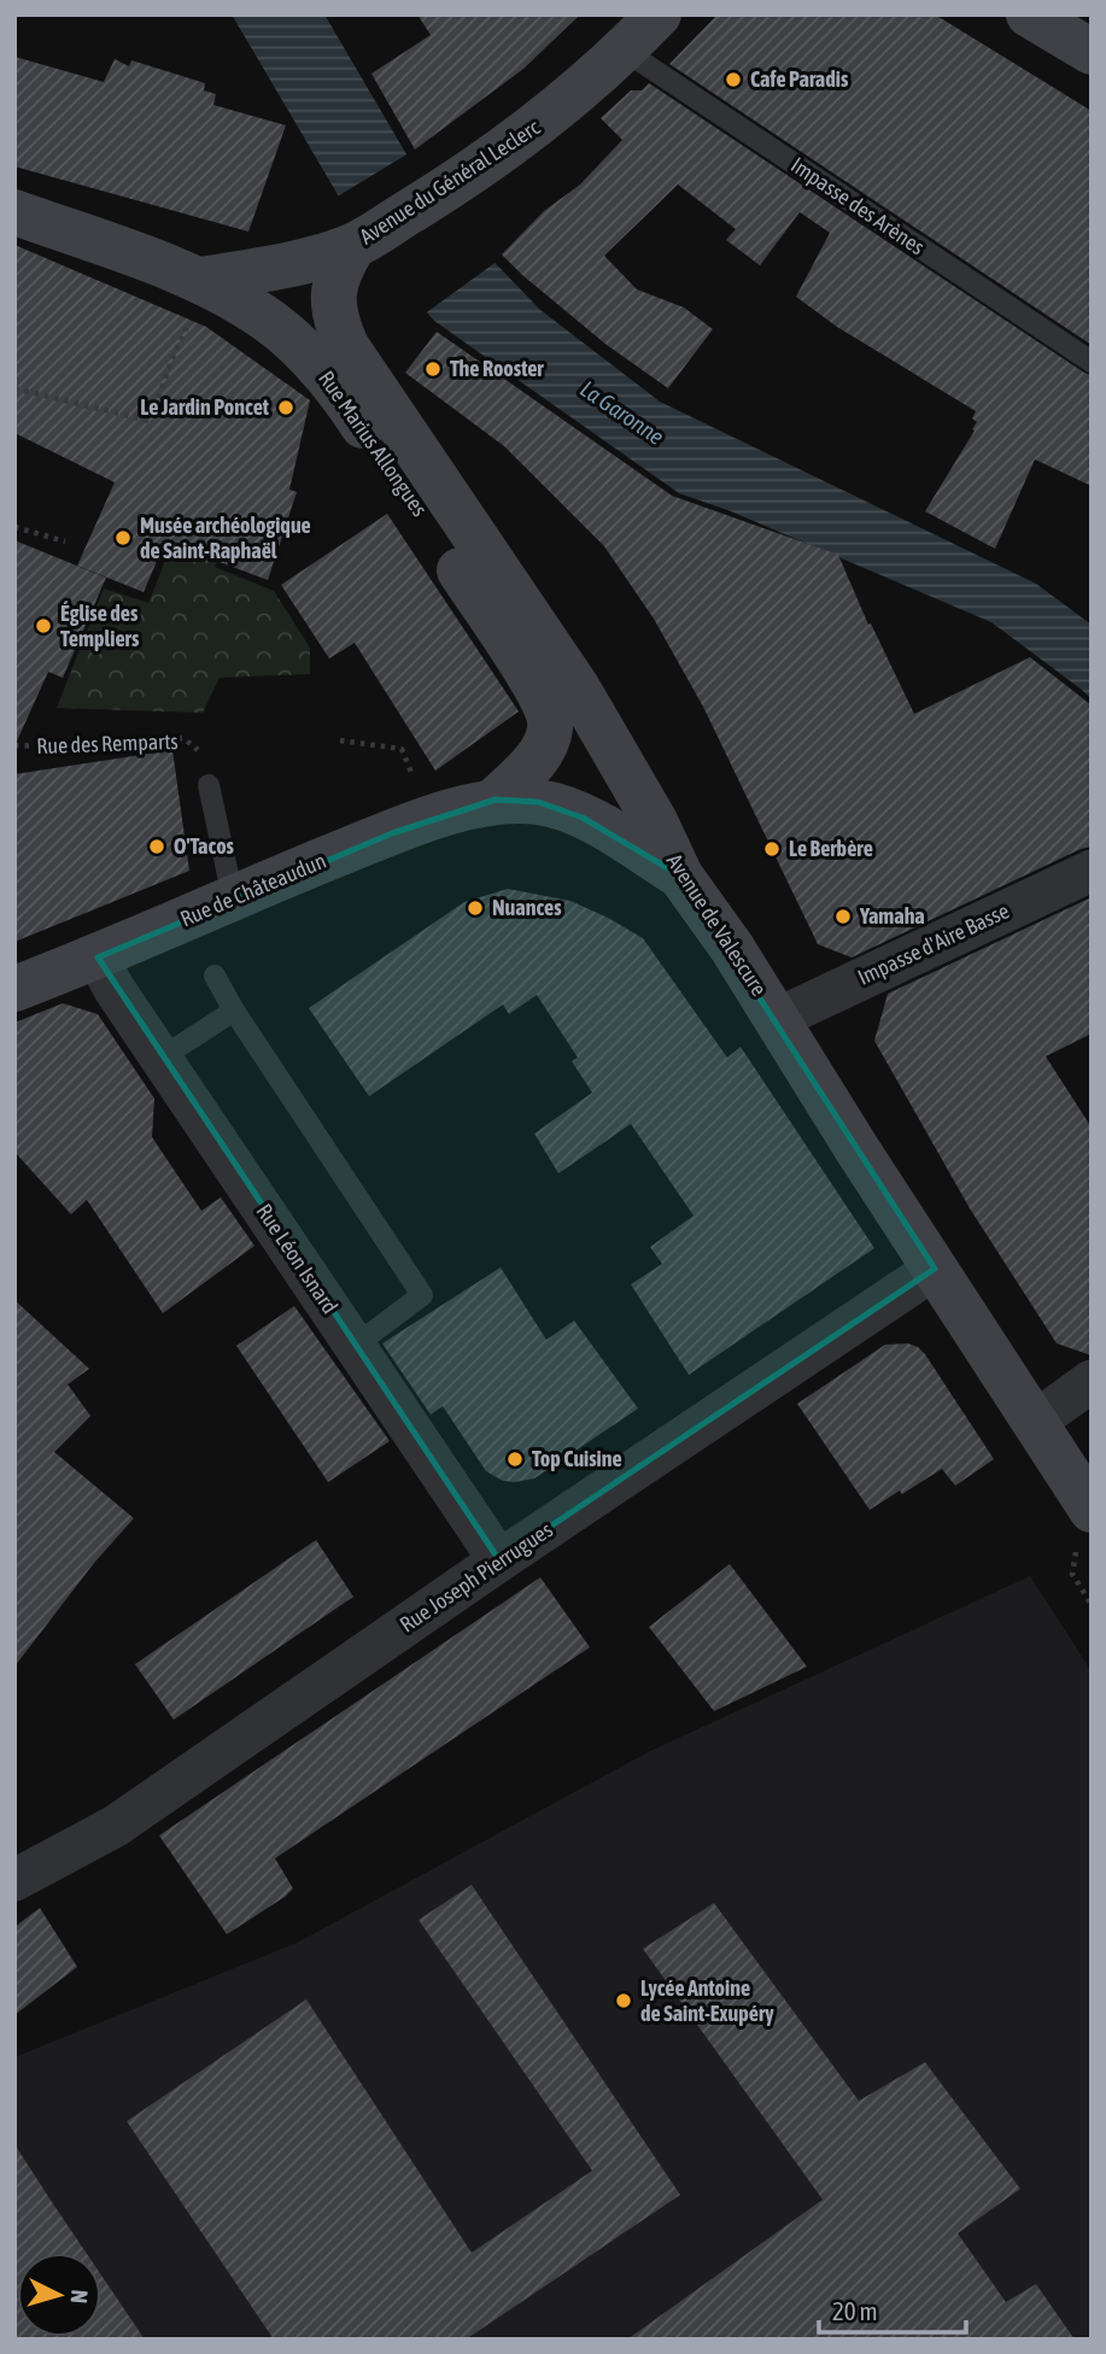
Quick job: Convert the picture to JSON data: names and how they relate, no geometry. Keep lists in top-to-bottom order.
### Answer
{
  "streets": {
    "main road": [
      "Avenue du Général Leclerc",
      "Rue Marius Allongues",
      "Rue de Châteaudun",
      "Avenue de Valescure"
    ],
    "street": ["Impasse d'Aire Basse", "Rue Léon Isnard", "Rue Joseph Pierrugues"],
    "lane": ["Impasse des Arènes"],
    "path": ["Rue des Remparts"]
  },
  "crossings": [
    ["Avenue du Général Leclerc", "Impasse des Arènes"],
    ["Avenue du Général Leclerc", "Rue Marius Allongues"],
    ["Avenue du Général Leclerc", "Avenue de Valescure"],
    ["Rue Marius Allongues", "Rue de Châteaudun"],
    ["Rue Marius Allongues", "Avenue de Valescure"],
    ["Rue de Châteaudun", "Avenue de Valescure"],
    ["Rue de Châteaudun", "Rue Léon Isnard"],
    ["Avenue de Valescure", "Impasse d'Aire Basse"],
    ["Avenue de Valescure", "Rue Joseph Pierrugues"],
    ["Rue Léon Isnard", "Rue Joseph Pierrugues"]
  ],
  "water": ["La Garonne"],
  "places": [
    "Cafe Paradis",
    "The Rooster",
    "Le Jardin Poncet",
    "Musée archéologique de Saint-Raphaël",
    "Église des Templiers",
    "O'Tacos",
    "Le Berbère",
    "Nuances",
    "Yamaha",
    "Top Cuisine",
    "Lycée Antoine de Saint-Exupéry"
  ],
  "scale_bar": "20 m",
  "north": "right"
}
